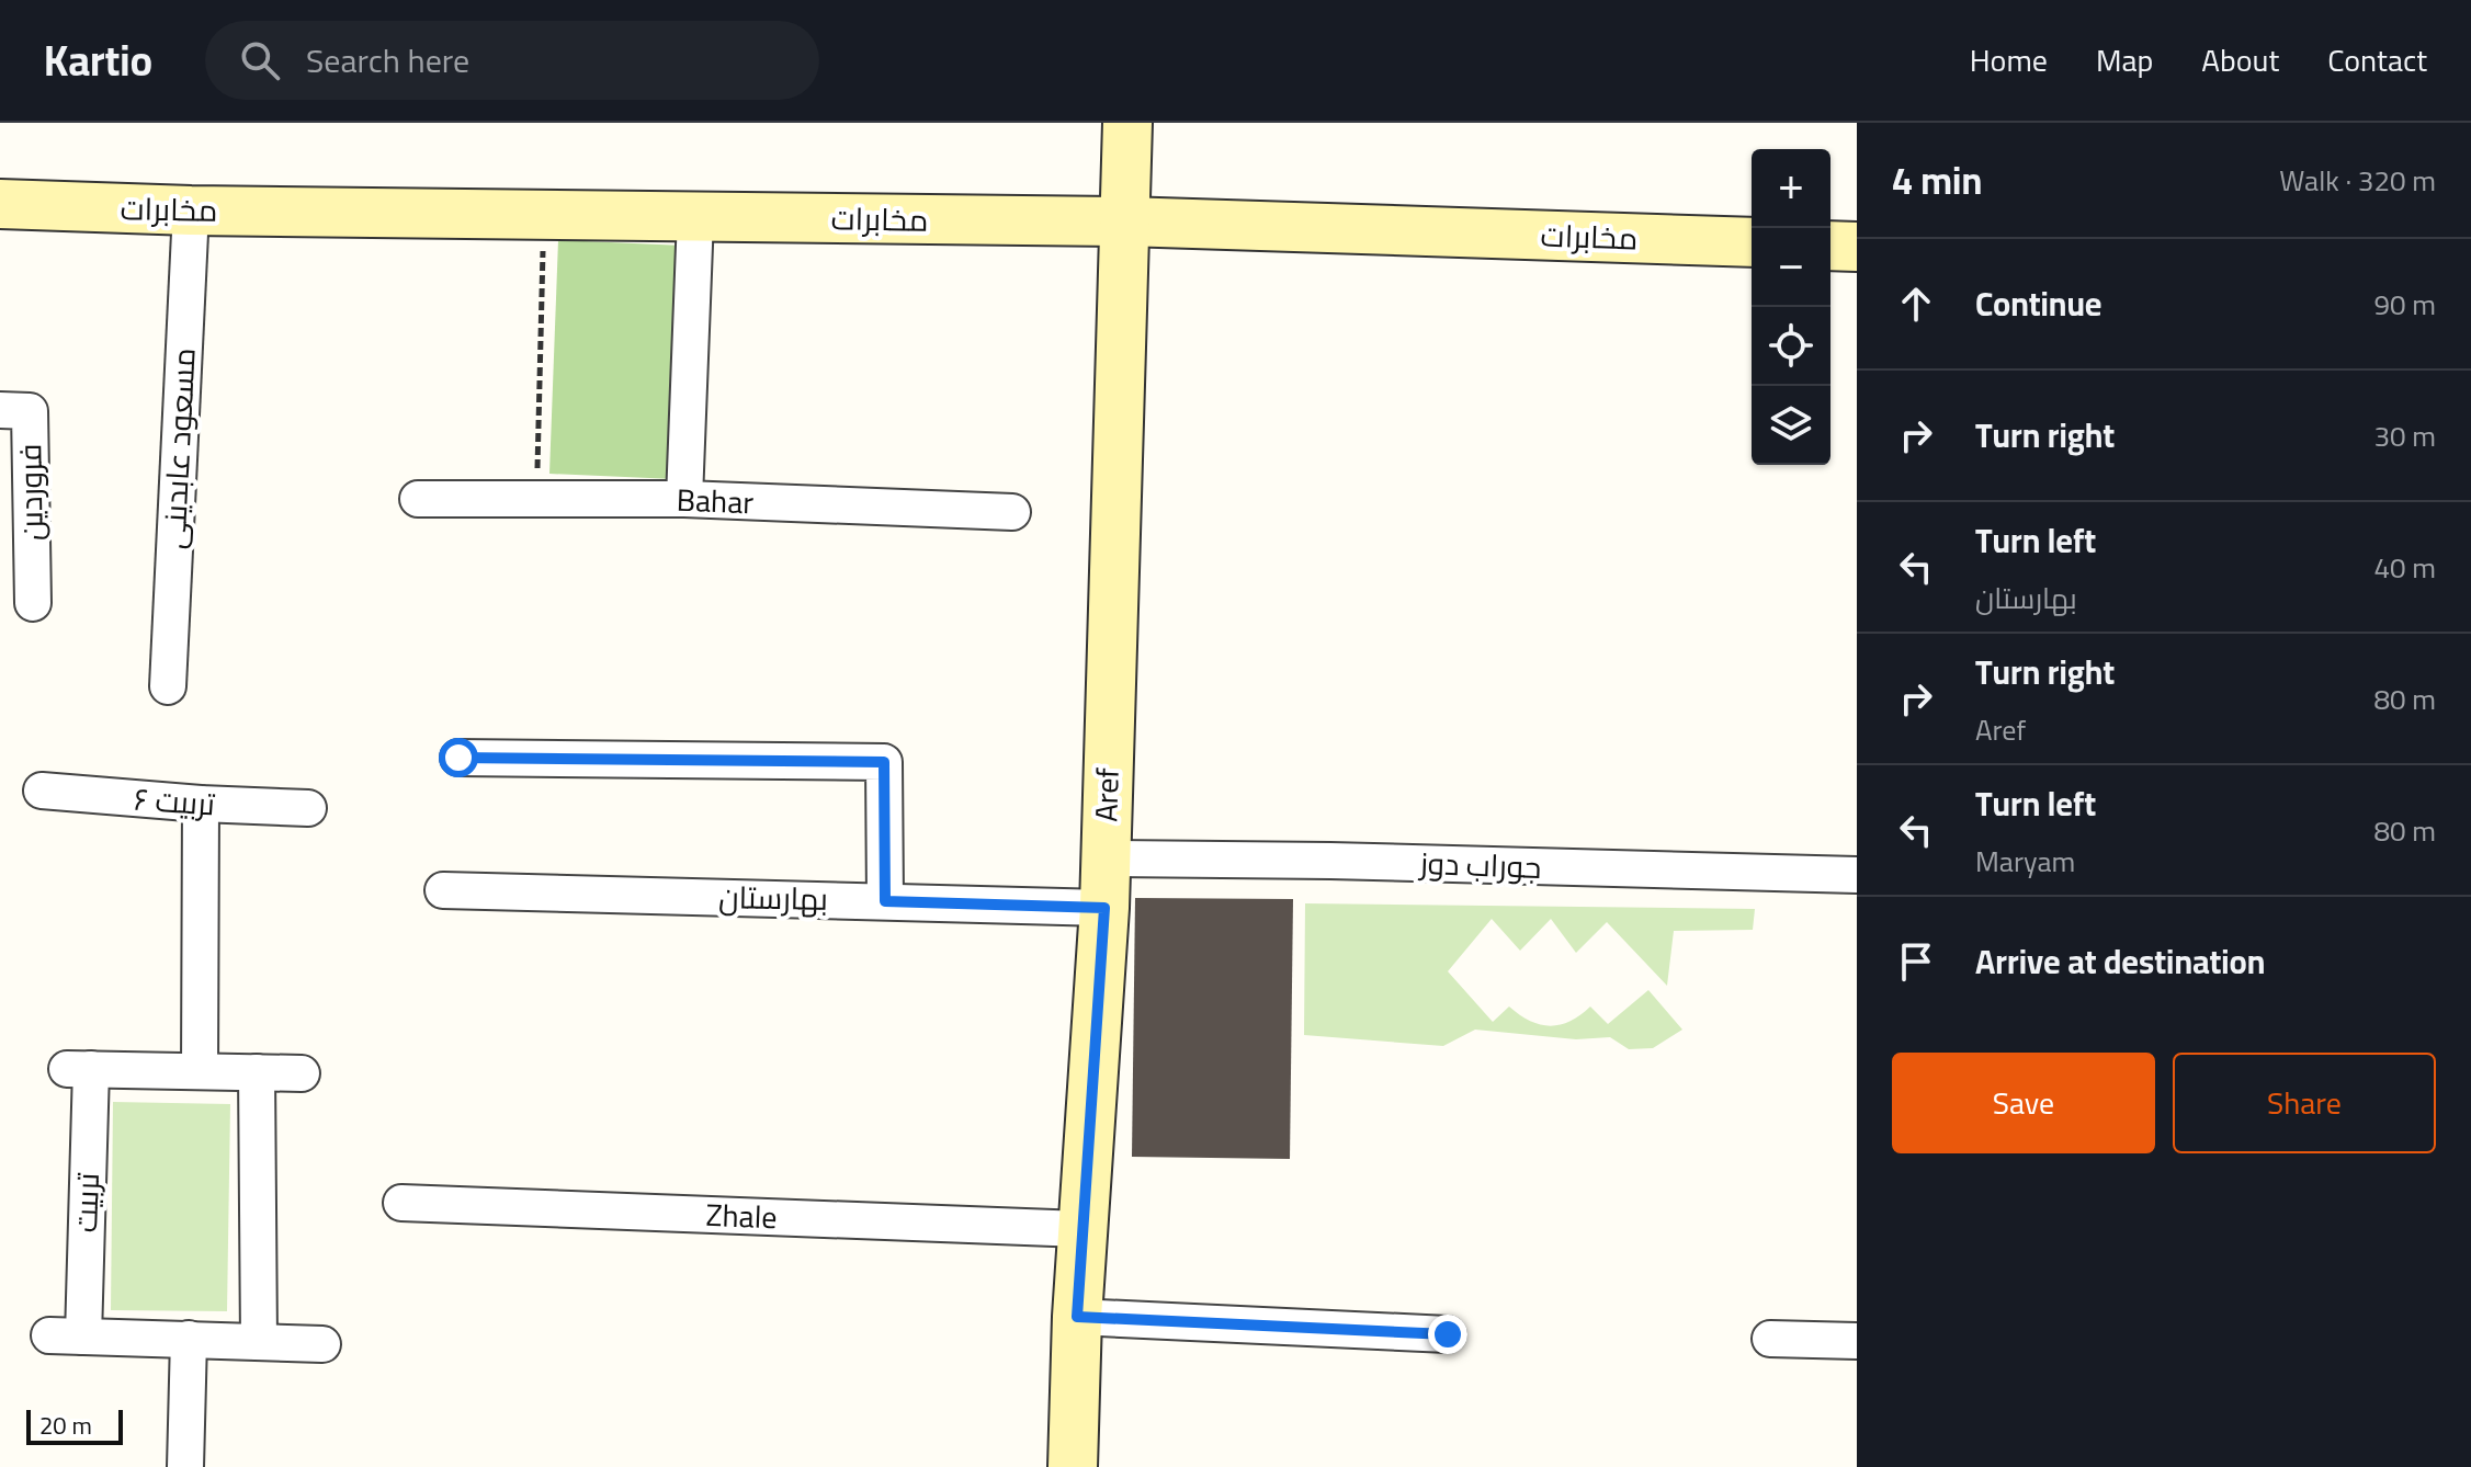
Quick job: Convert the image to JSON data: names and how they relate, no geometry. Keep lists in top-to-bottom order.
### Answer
{
  "streets": {
    "street": [
      "مخابرات",
      "مسعود عابدینی",
      "فروردین",
      "Bahar",
      "Aref",
      "تربیت ۶",
      "جوراب دوز",
      "بهارستان",
      "تربیت",
      "Zhale"
    ]
  },
  "crossings": [
    ["مخابرات", "مسعود عابدینی"],
    ["مخابرات", "Aref"],
    ["Aref", "جوراب دوز"],
    ["Aref", "بهارستان"],
    ["Aref", "Zhale"]
  ],
  "scale_bar": "20 m",
  "page": {
    "header": "Kartio",
    "search": "Search here",
    "nav": [
      "Home",
      "Map",
      "About",
      "Contact"
    ],
    "heading": ["4 min", "Walk · 320 m"],
    "map_buttons": ["+", "−"],
    "list": [
      ["Continue", "90 m"],
      ["Turn right", "30 m"],
      ["Turn left", "بهارستان", "40 m"],
      ["Turn right", "Aref", "80 m"],
      ["Turn left", "Maryam", "80 m"],
      "Arrive at destination"
    ],
    "buttons": ["Save", "Share"],
    "scale": "20 m"
  }
}
